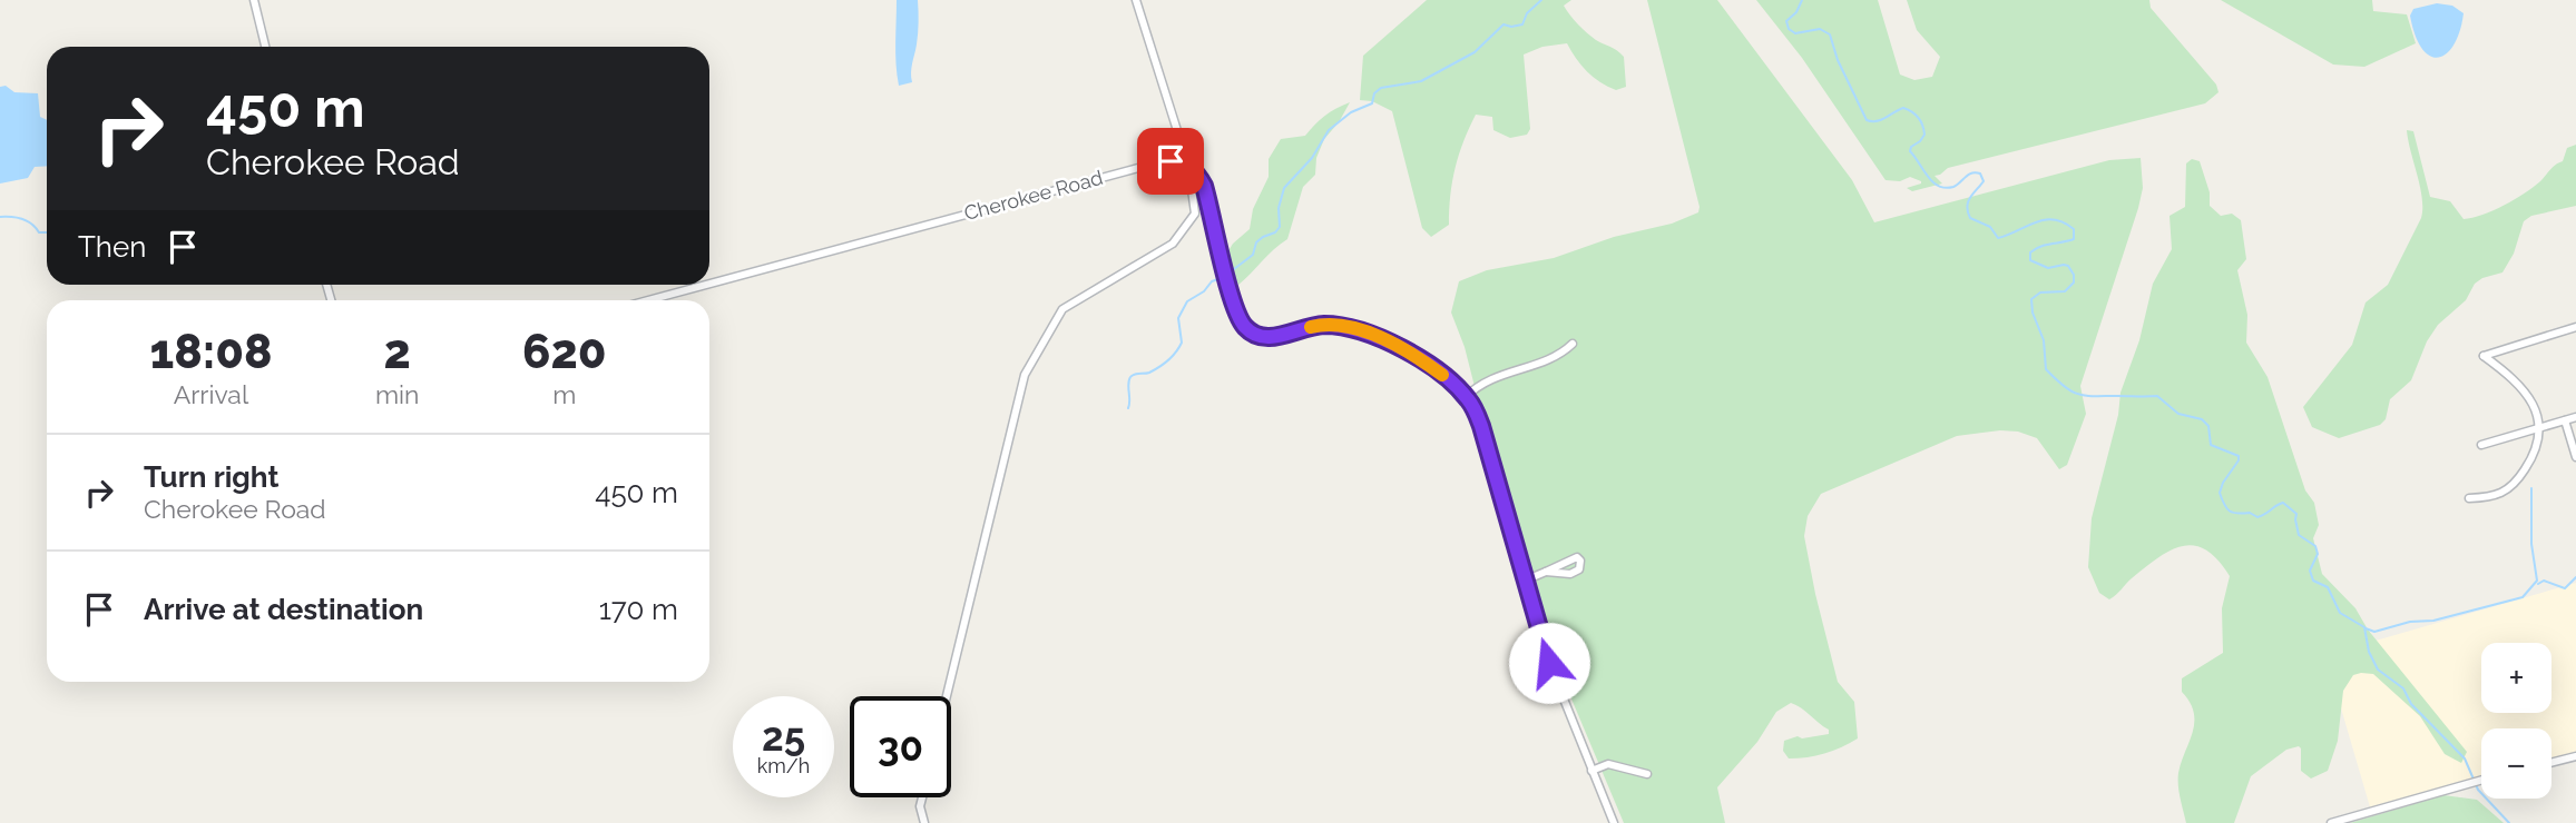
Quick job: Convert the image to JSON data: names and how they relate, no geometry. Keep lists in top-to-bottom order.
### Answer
{
  "streets": {
    "street": ["Cherokee Road"]
  },
  "page": {
    "turn": ["450 m", "Cherokee Road"],
    "then": "Then",
    "eta": [
      "18:08",
      "Arrival",
      "2",
      "min",
      "620",
      "m"
    ],
    "list": [
      {
        "name": "Turn right",
        "note": "Cherokee Road",
        "value": "450 m"
      },
      {
        "name": "Arrive at destination",
        "value": "170 m"
      }
    ],
    "map_buttons": ["+", "−"],
    "speed": "25 km/h",
    "limit": "30"
  }
}
